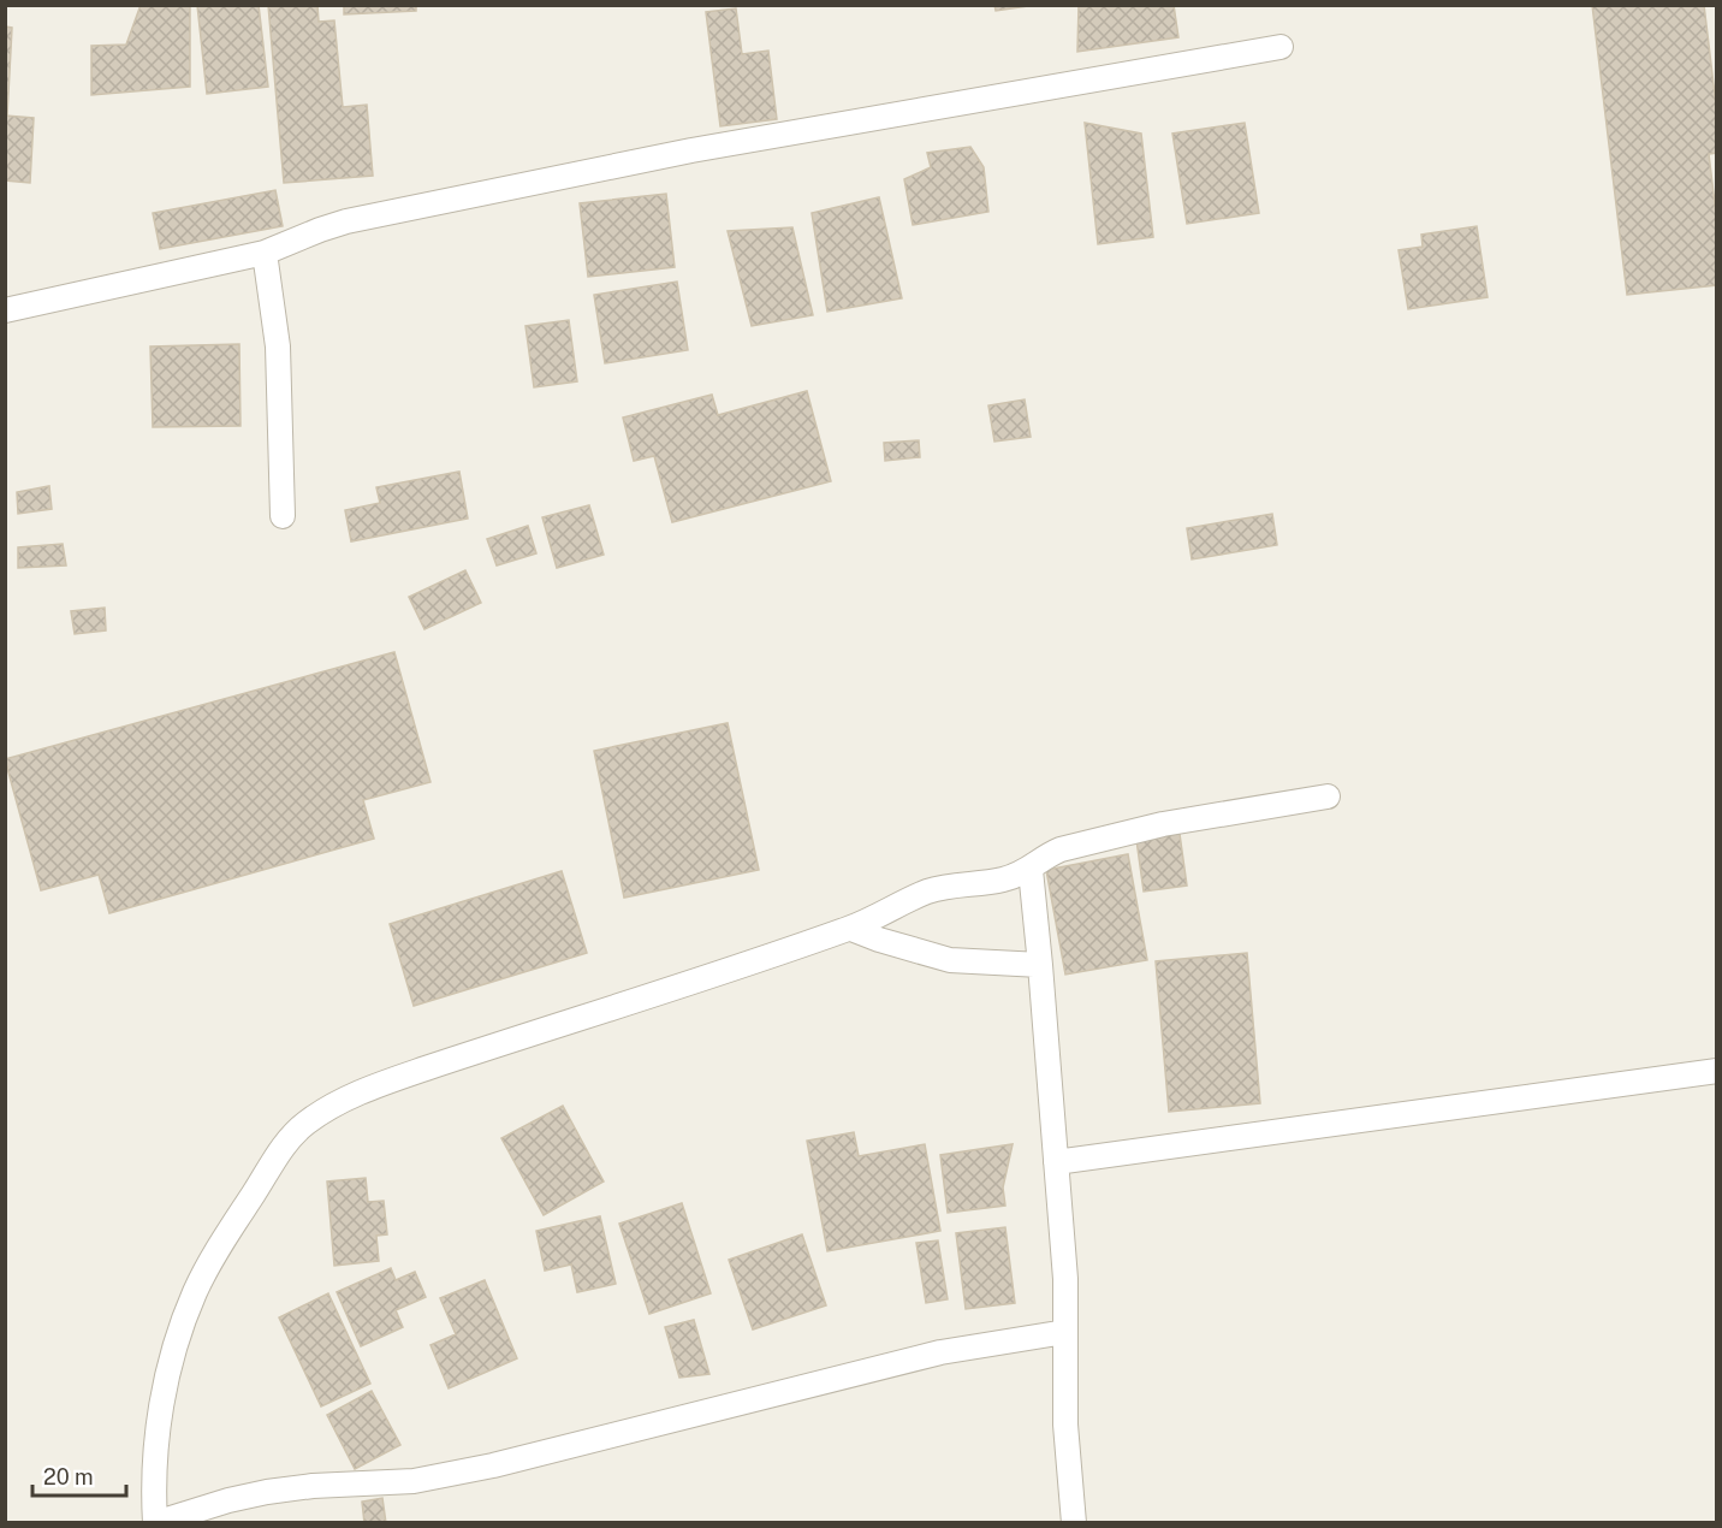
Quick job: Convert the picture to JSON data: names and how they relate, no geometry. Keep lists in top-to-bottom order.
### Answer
{
  "scale_bar": "20 m"
}
